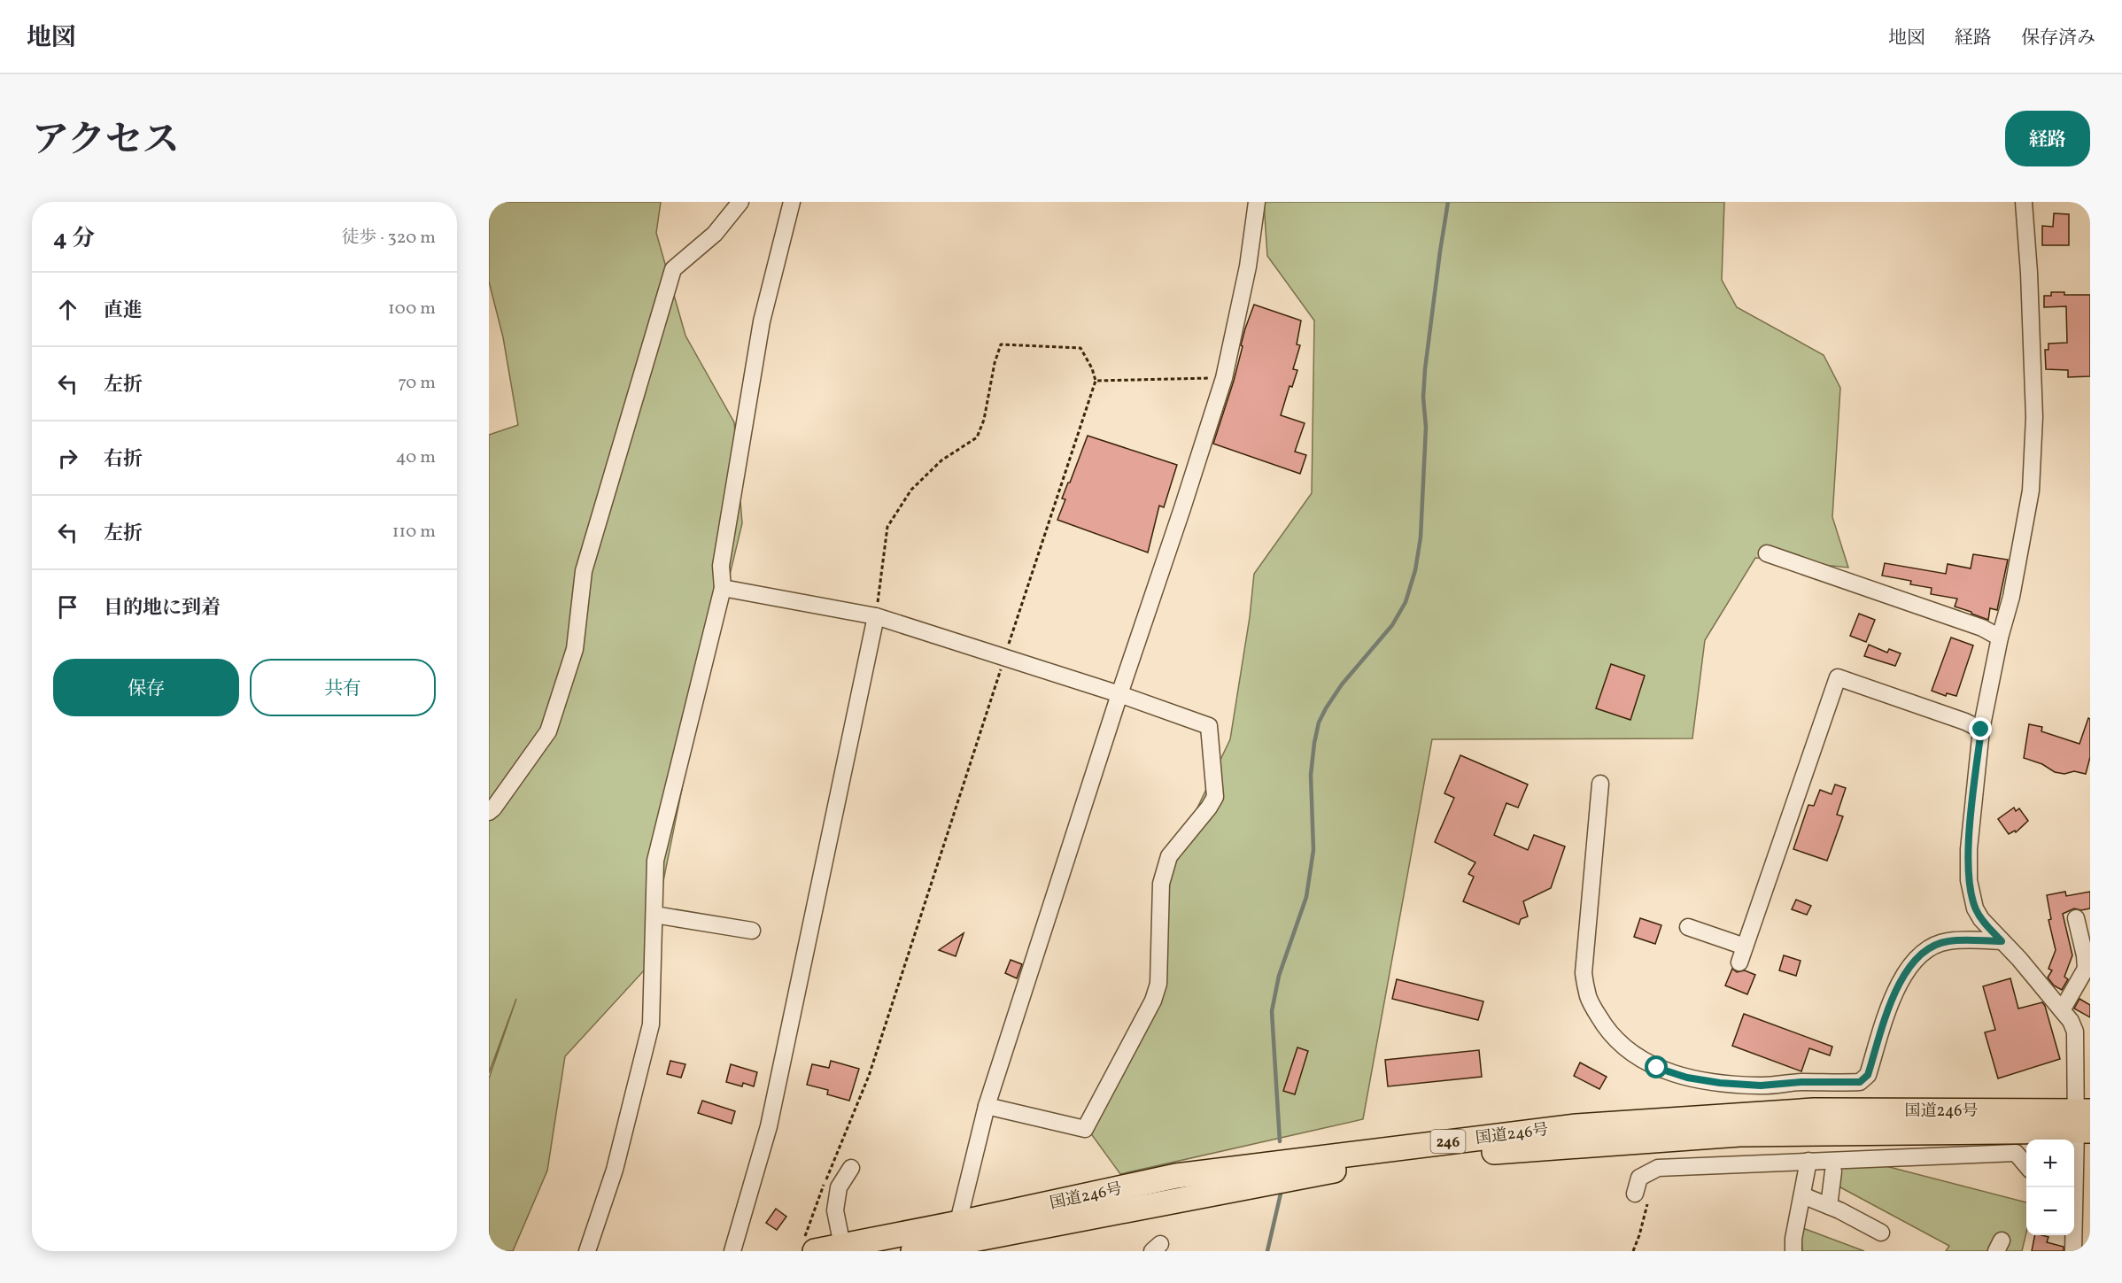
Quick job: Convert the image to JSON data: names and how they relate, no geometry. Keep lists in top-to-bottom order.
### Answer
{
  "streets": {
    "highway": ["国道246号", "246"]
  },
  "page": {
    "header": "地図",
    "nav": ["地図", "経路", "保存済み"],
    "title": "アクセス",
    "buttons": [
      "経路",
      ["保存", "共有"]
    ],
    "heading": ["4 分", "徒歩 · 320 m"],
    "list": [
      ["直進", "100 m"],
      ["左折", "70 m"],
      ["右折", "40 m"],
      ["左折", "110 m"],
      "目的地に到着"
    ],
    "map_buttons": ["+", "−"]
  }
}
